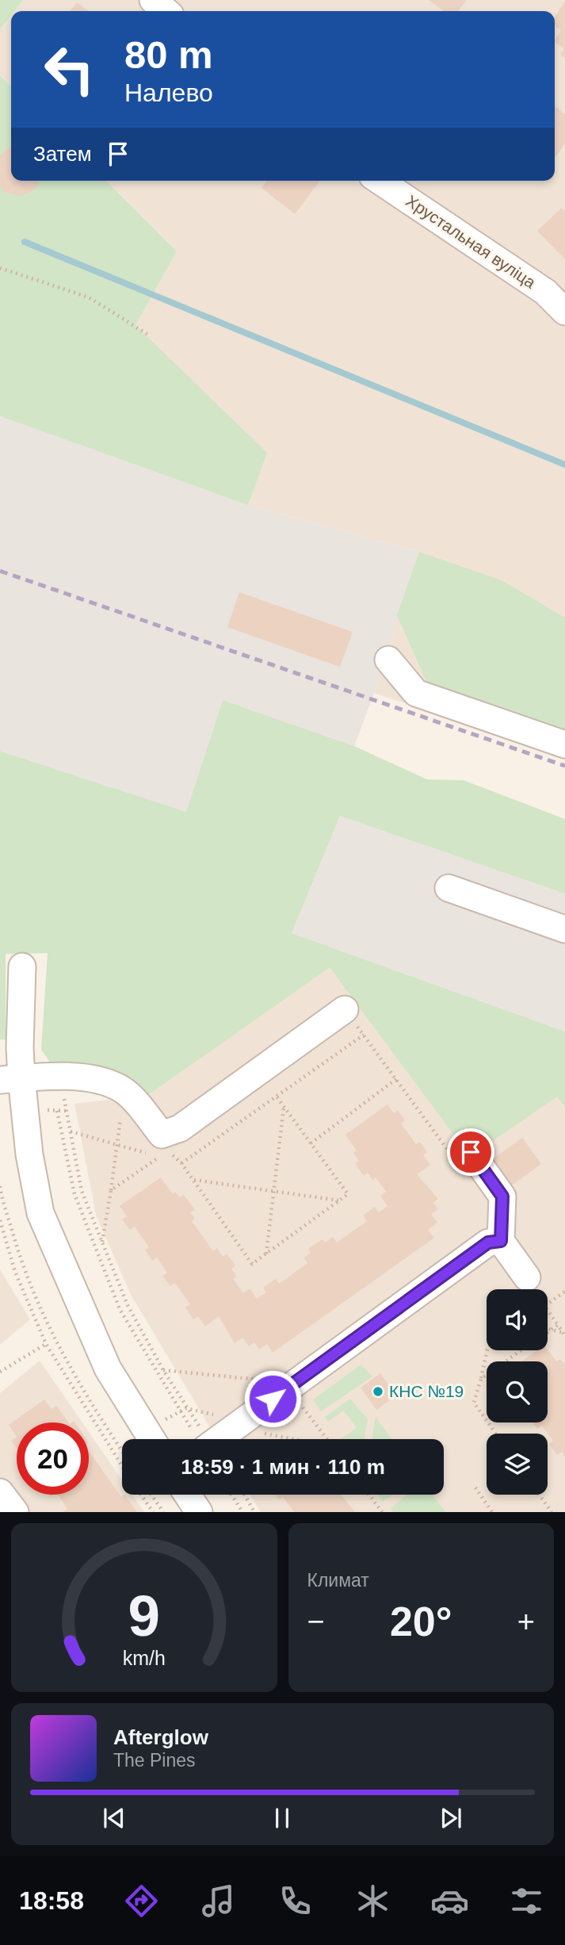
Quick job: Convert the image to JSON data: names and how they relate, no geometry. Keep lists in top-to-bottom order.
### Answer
{
  "streets": {
    "street": ["Хрустальная вуліца"]
  },
  "places": ["КНС №19"],
  "page": {
    "turn": ["80 m", "Налево"],
    "then": "Затем",
    "limit": "20",
    "trip": "18:59 · 1 мин · 110 m",
    "tile": "Климат",
    "heat": ["−", "20°", "+"],
    "song": ["Afterglow", "The Pines"],
    "tabs": "18:58",
    "gauge": ["9", "km/h"]
  }
}
